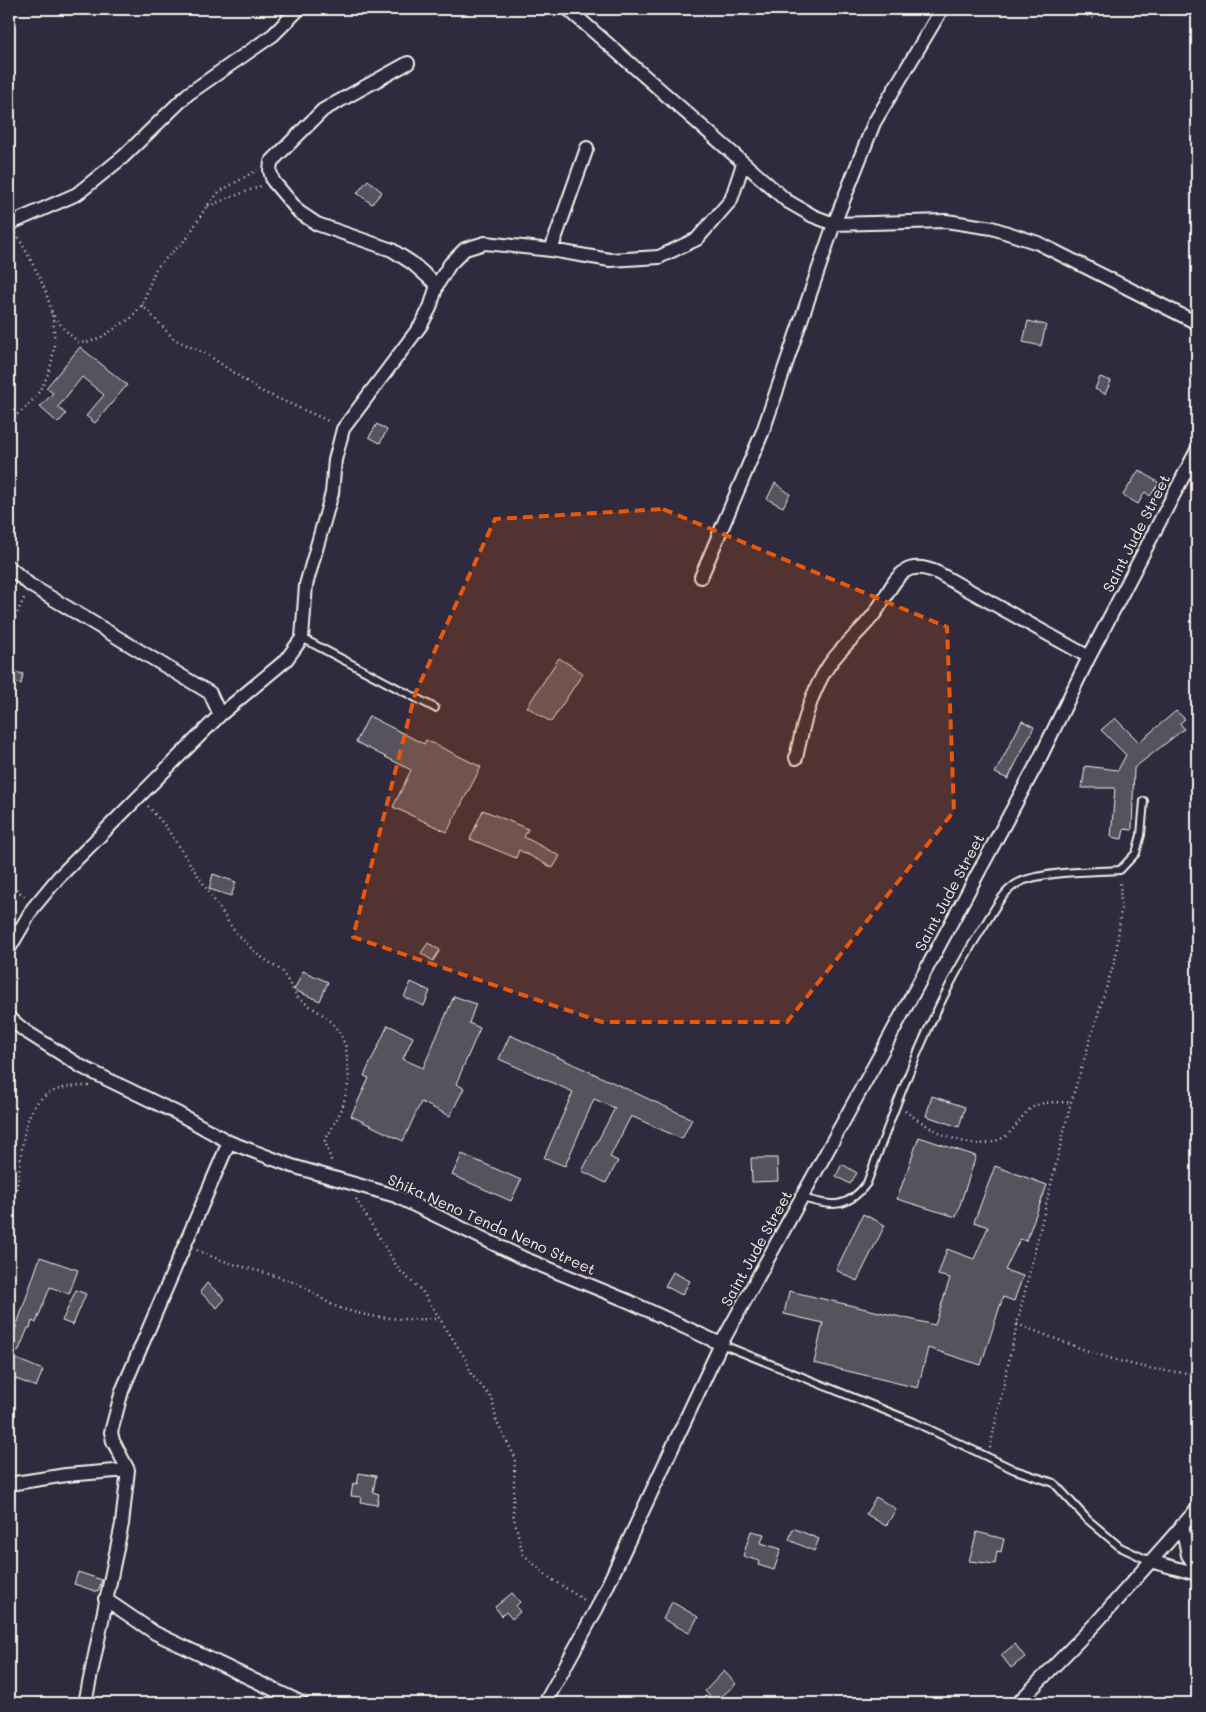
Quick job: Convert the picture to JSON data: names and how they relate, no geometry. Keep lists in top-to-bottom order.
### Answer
{
  "streets": {
    "street": ["Saint Jude Street", "Shika Neno Tenda Neno Street"]
  },
  "crossings": [
    ["Saint Jude Street", "Shika Neno Tenda Neno Street"]
  ]
}
